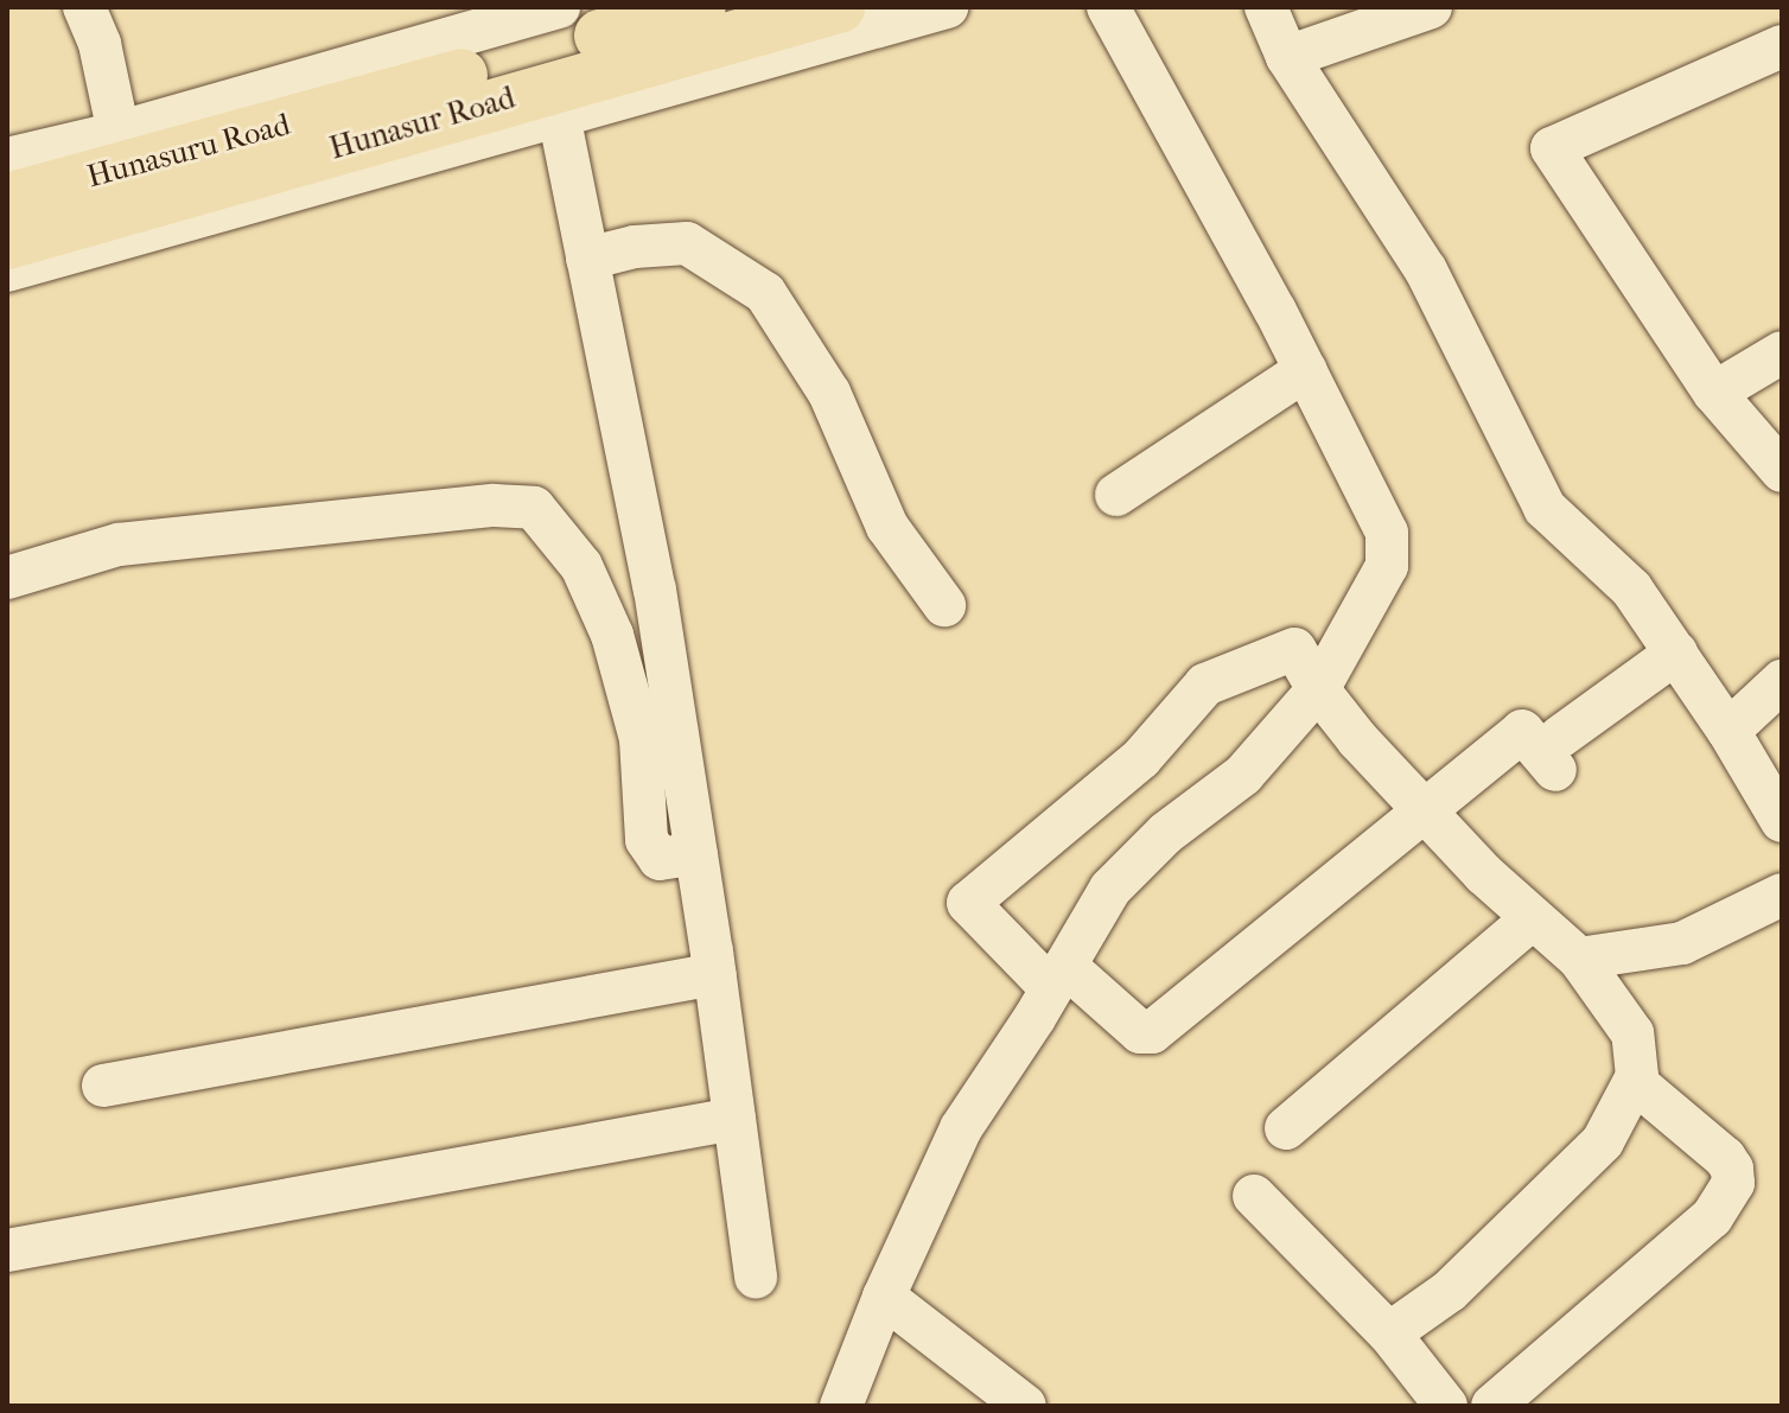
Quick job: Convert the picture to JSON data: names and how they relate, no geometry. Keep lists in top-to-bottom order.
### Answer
{
  "streets": {
    "highway": ["Hunasur Road", "Hunasuru Road"]
  }
}
